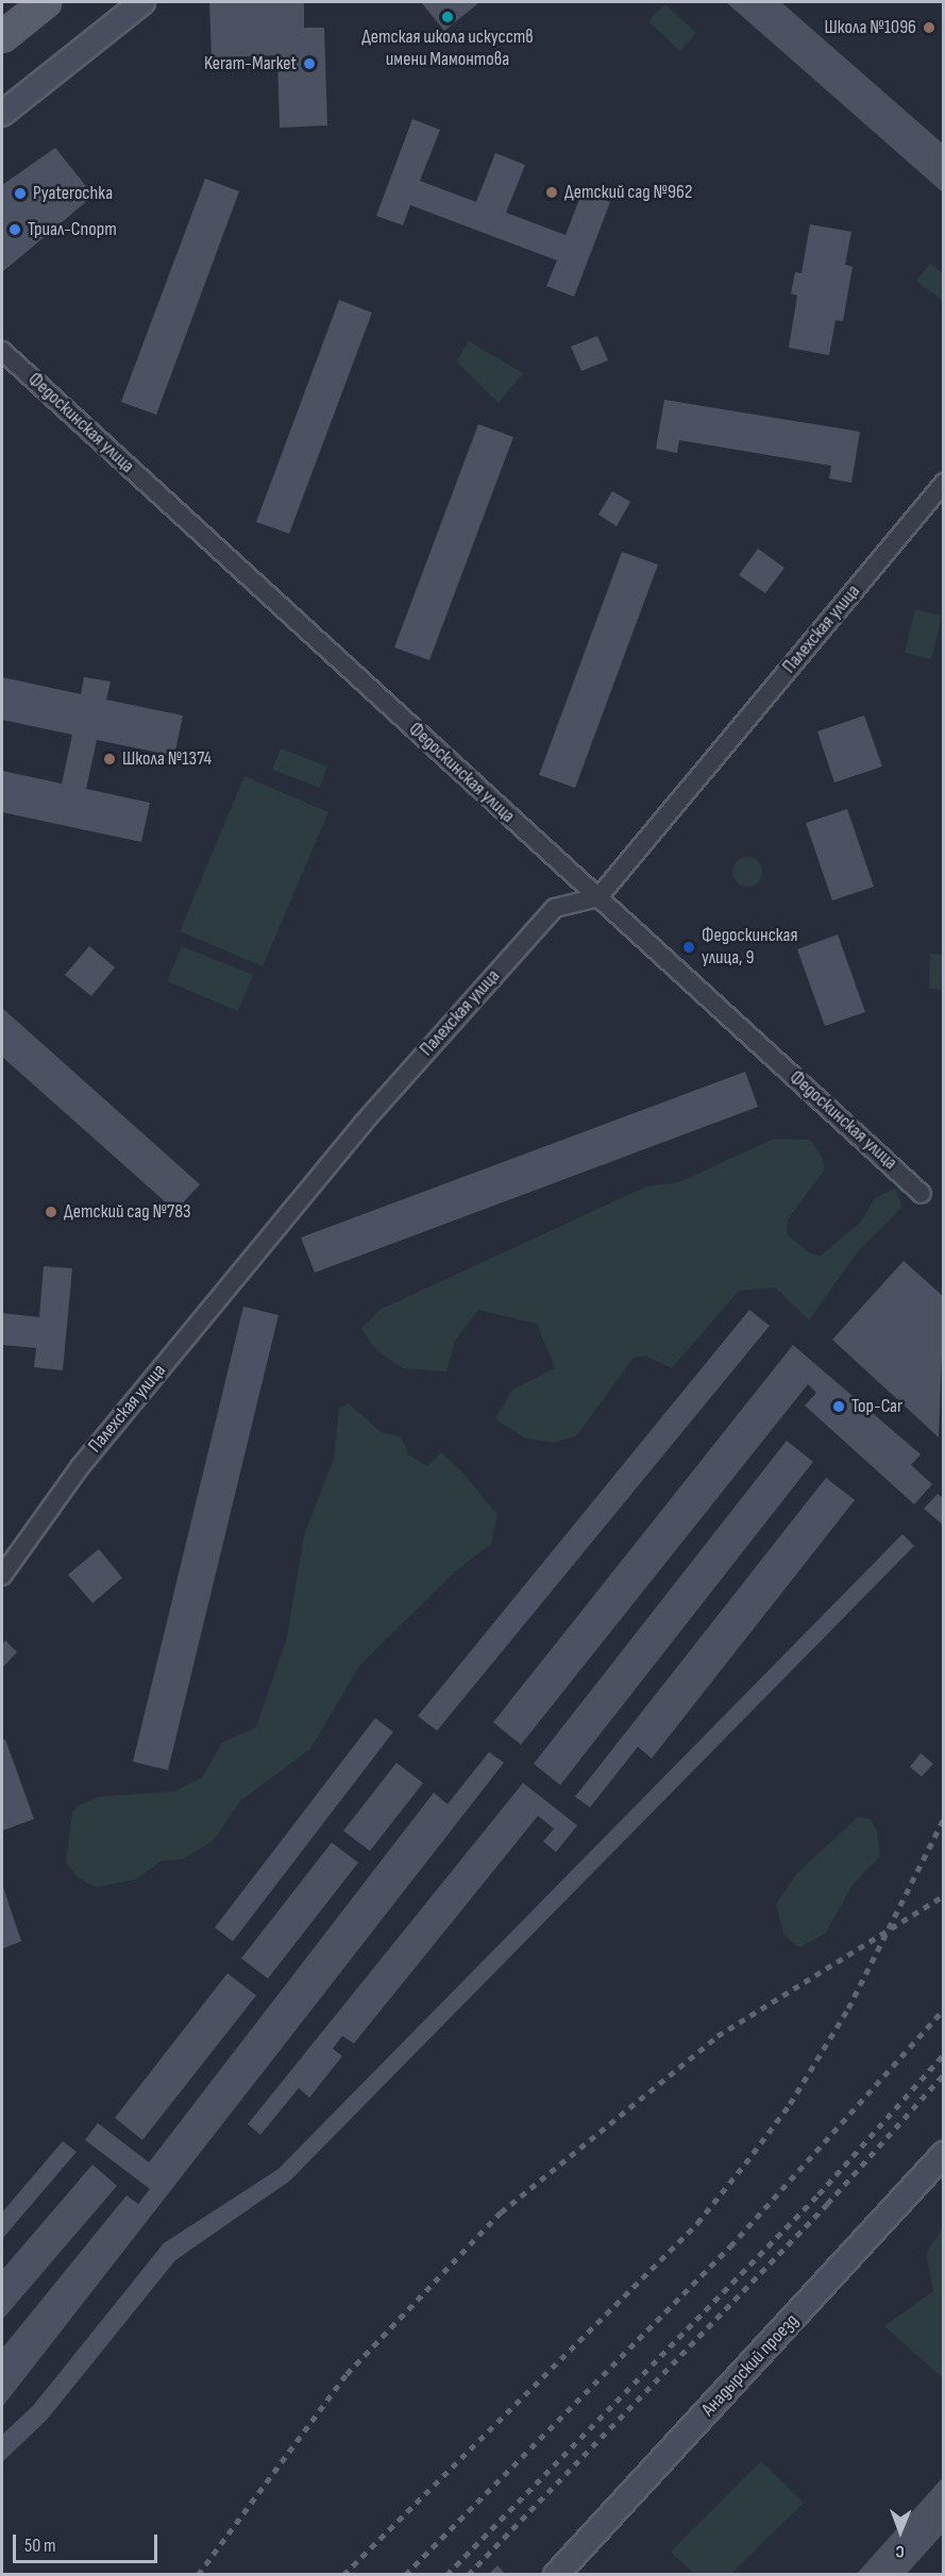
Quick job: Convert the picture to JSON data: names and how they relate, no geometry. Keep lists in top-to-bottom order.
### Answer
{
  "streets": {
    "street": ["Федоскинская улица", "Палехская улица", "Анадырский проезд"]
  },
  "crossings": [
    ["Федоскинская улица", "Палехская улица"]
  ],
  "places": [
    "Детская школа искусств имени Мамонтова",
    "Школа №1096",
    "Keram-Market",
    "Детский сад №962",
    "Pyaterochka",
    "Триал-Спорт",
    "Школа №1374",
    "Федоскинская улица, 9",
    "Детский сад №783",
    "Top-Car"
  ],
  "scale_bar": "50 m",
  "north": "bottom"
}
